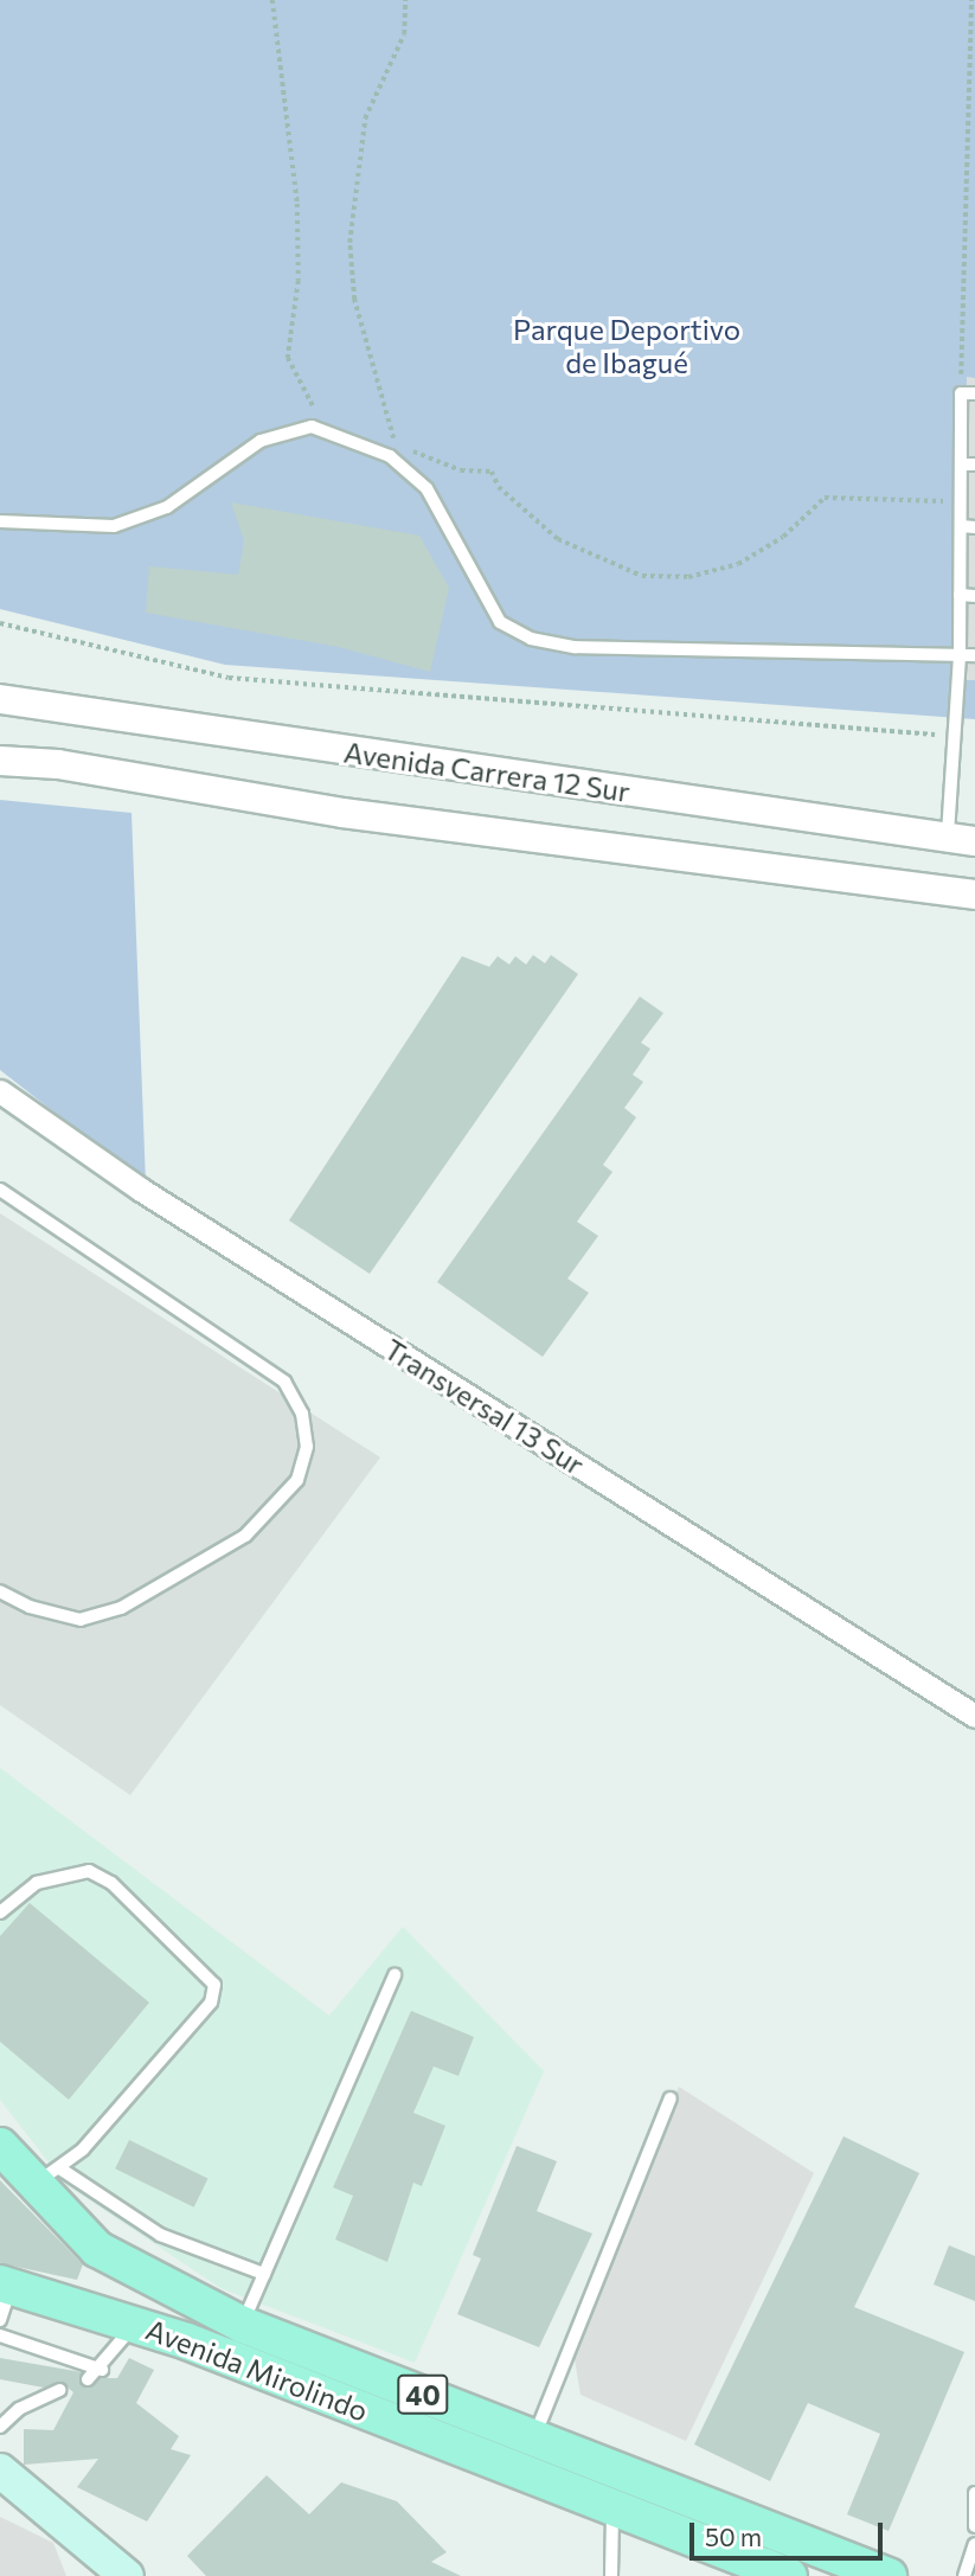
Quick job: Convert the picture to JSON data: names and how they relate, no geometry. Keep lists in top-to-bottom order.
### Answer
{
  "streets": {
    "main road": ["Avenida Mirolindo", "40"],
    "street": ["Avenida Carrera 12 Sur", "Transversal 13 Sur"]
  },
  "parks": ["Parque Deportivo de Ibagué"],
  "scale_bar": "50 m"
}
